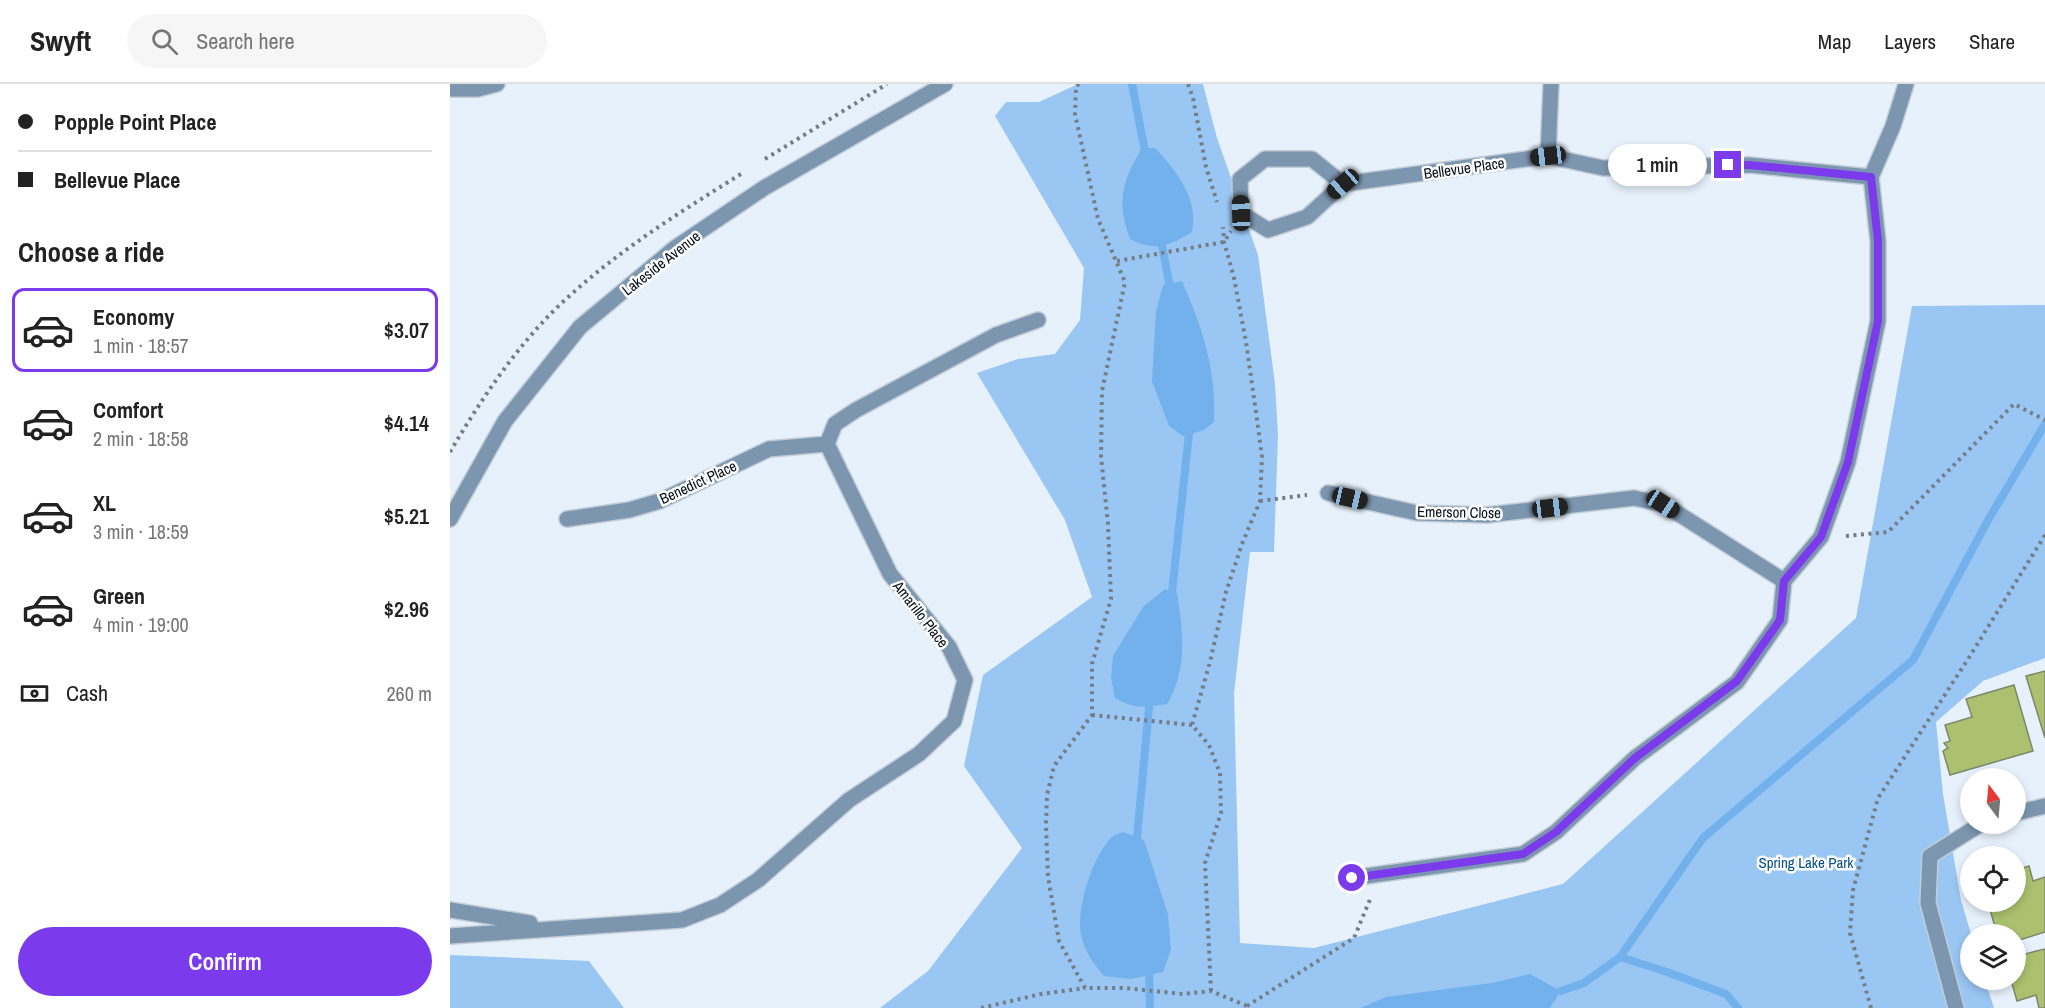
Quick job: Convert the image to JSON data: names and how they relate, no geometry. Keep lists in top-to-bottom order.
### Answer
{
  "streets": {
    "street": [
      "Bellevue Place",
      "Lakeside Avenue",
      "Benedict Place",
      "Emerson Close",
      "Amarillo Place"
    ]
  },
  "crossings": [
    ["Benedict Place", "Amarillo Place"]
  ],
  "parks": ["Spring Lake Park"],
  "north": "top",
  "page": {
    "header": "Swyft",
    "search": "Search here",
    "nav": ["Map", "Layers", "Share"],
    "banner": ["Popple Point Place", "Bellevue Place"],
    "bubble": "1 min",
    "heading": "Choose a ride",
    "list": [
      {
        "name": "Economy",
        "note": "1 min · 18:57",
        "value": "$3.07"
      },
      {
        "name": "Comfort",
        "note": "2 min · 18:58",
        "value": "$4.14"
      },
      {
        "name": "XL",
        "note": "3 min · 18:59",
        "value": "$5.21"
      },
      {
        "name": "Green",
        "note": "4 min · 19:00",
        "value": "$2.96"
      }
    ],
    "pay": ["Cash", "260 m"],
    "buttons": "Confirm"
  }
}
